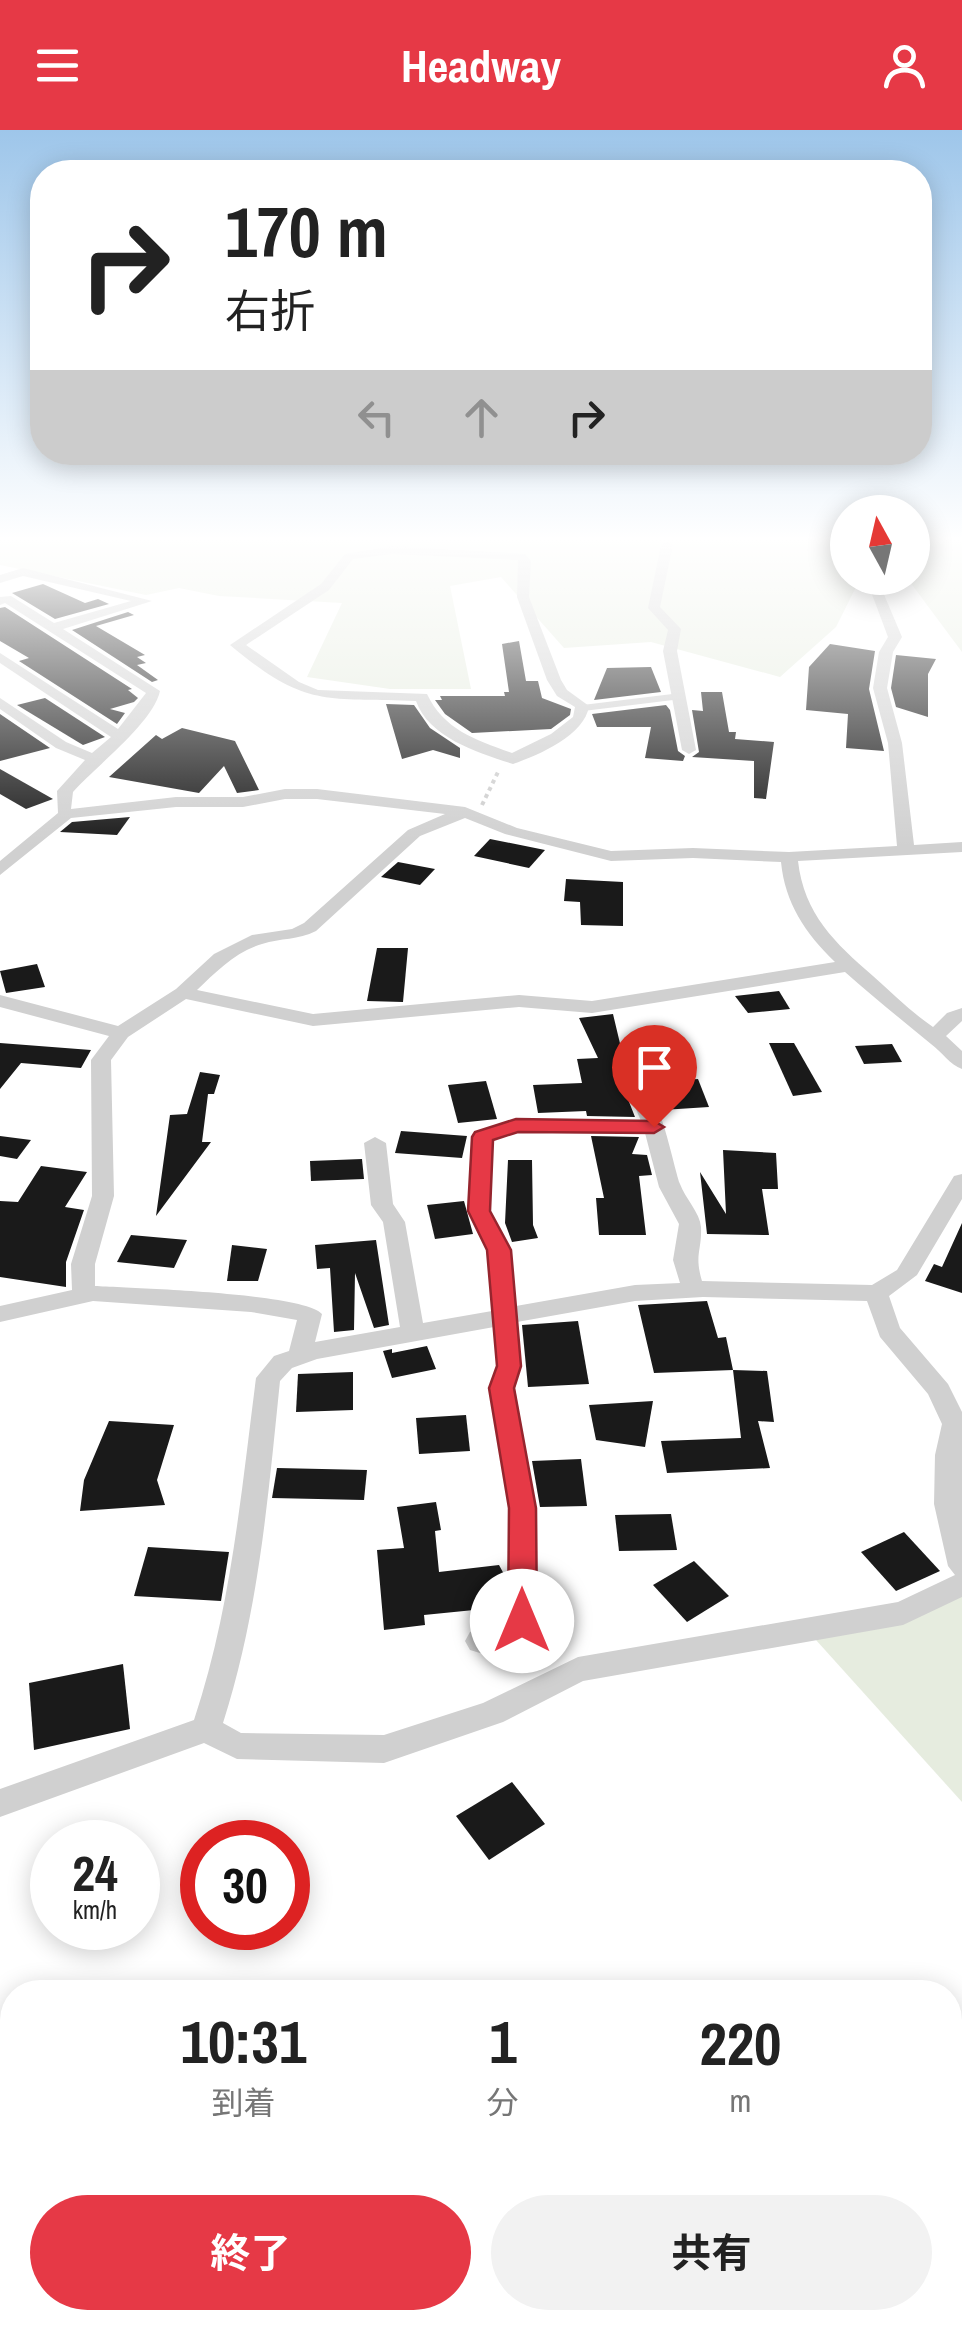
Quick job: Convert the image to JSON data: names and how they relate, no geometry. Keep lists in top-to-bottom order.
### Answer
{
  "north": "top",
  "page": {
    "header": "Headway",
    "turn": ["170 m", "右折"],
    "speed": "24 km/h",
    "limit": "30",
    "eta": [
      "10:31",
      "到着",
      "1",
      "分",
      "220",
      "m"
    ],
    "buttons": ["終了", "共有"]
  }
}
